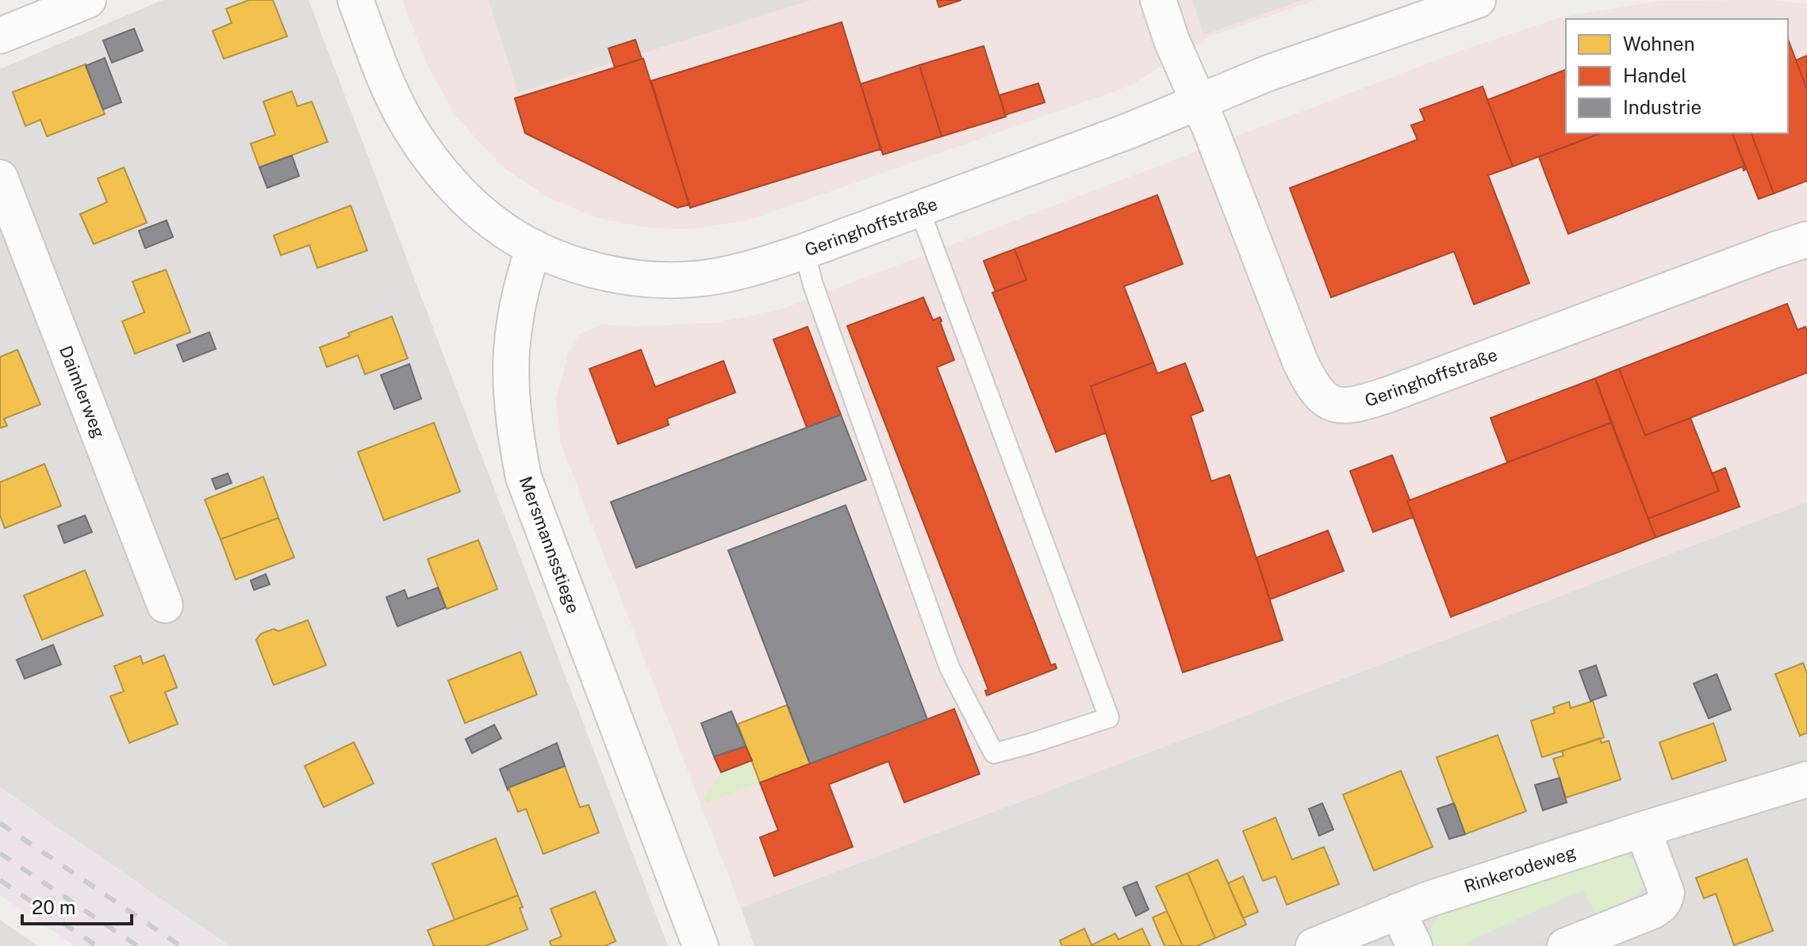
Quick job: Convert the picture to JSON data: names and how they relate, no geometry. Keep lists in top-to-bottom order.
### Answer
{
  "streets": {
    "street": [
      "Geringhoffstraße",
      "Daimlerweg",
      "Mersmannsstiege",
      "Rinkerodeweg"
    ]
  },
  "crossings": [
    ["Geringhoffstraße", "Mersmannsstiege"]
  ],
  "legend": ["Wohnen", "Handel", "Industrie"],
  "scale_bar": "20 m"
}
